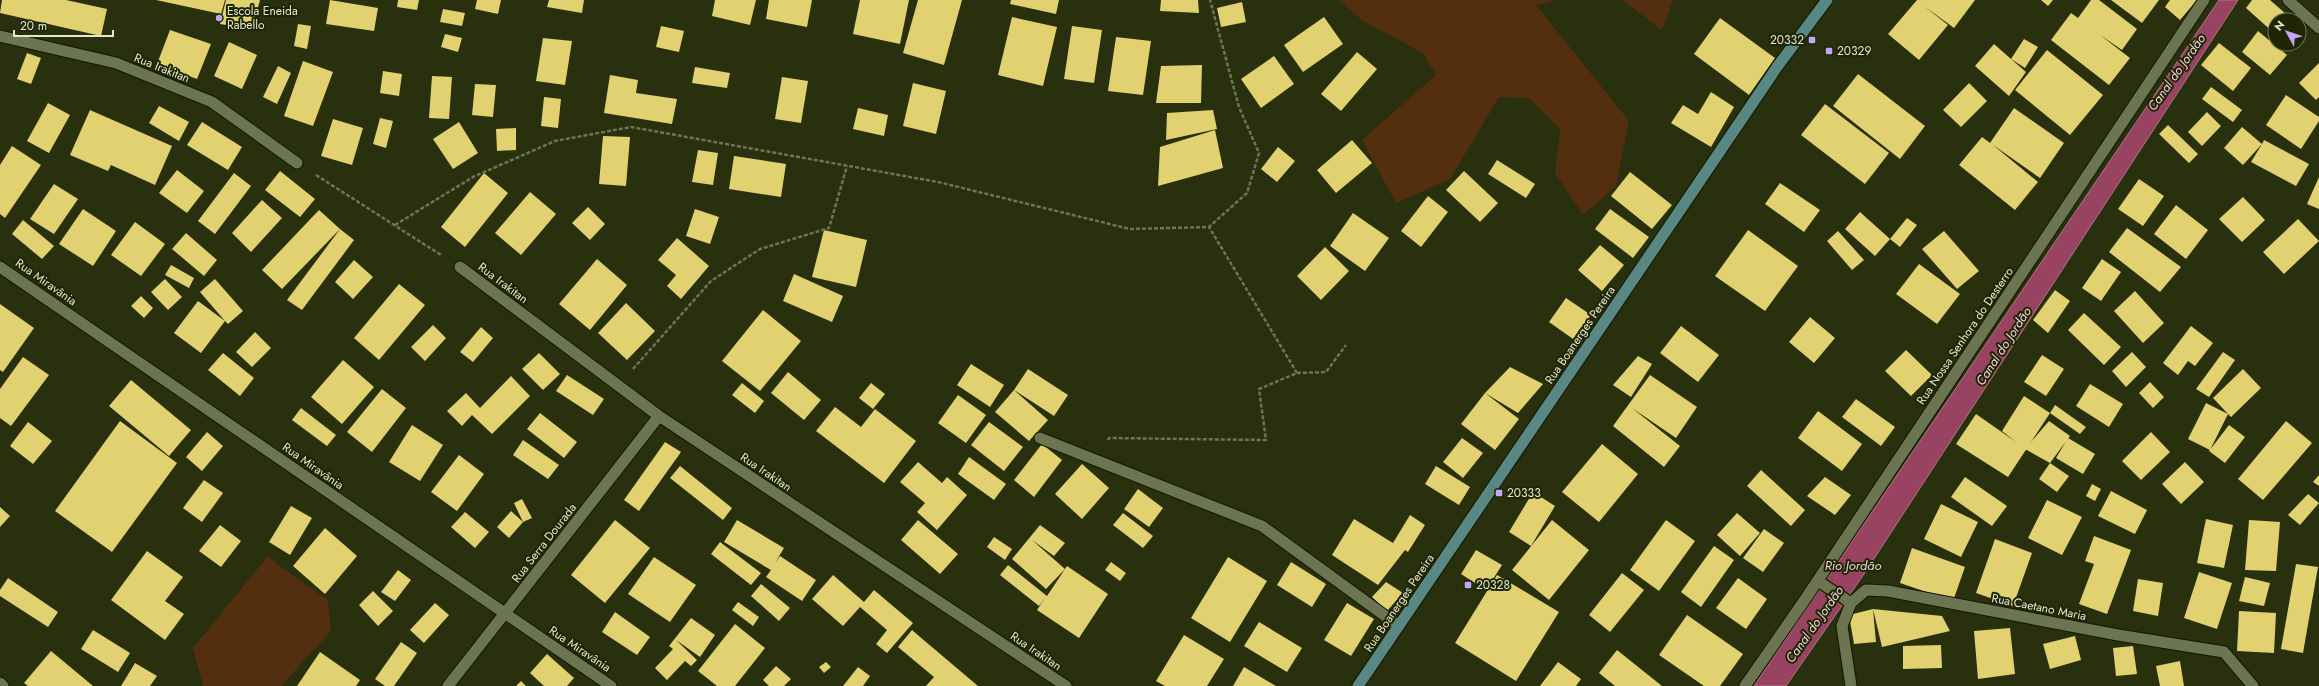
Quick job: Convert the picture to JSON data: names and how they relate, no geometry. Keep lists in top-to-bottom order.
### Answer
{
  "streets": {
    "main road": ["Rua Boanerges Pereira"],
    "street": [
      "Rua Irakitan",
      "Rua Miravânia",
      "Rua Nossa Senhora do Desterro",
      "Rua Serra Dourada",
      "Rua Caetano Maria"
    ]
  },
  "crossings": [
    ["Rua Irakitan", "Rua Serra Dourada"],
    ["Rua Miravânia", "Rua Serra Dourada"]
  ],
  "water": ["Canal do Jordão", "Rio Jordão"],
  "places": {
    "other": ["Escola Eneida Rabello"],
    "transit": [
      "20332",
      "20329",
      "20333",
      "20328"
    ]
  },
  "scale_bar": "20 m",
  "north": "top left"
}
